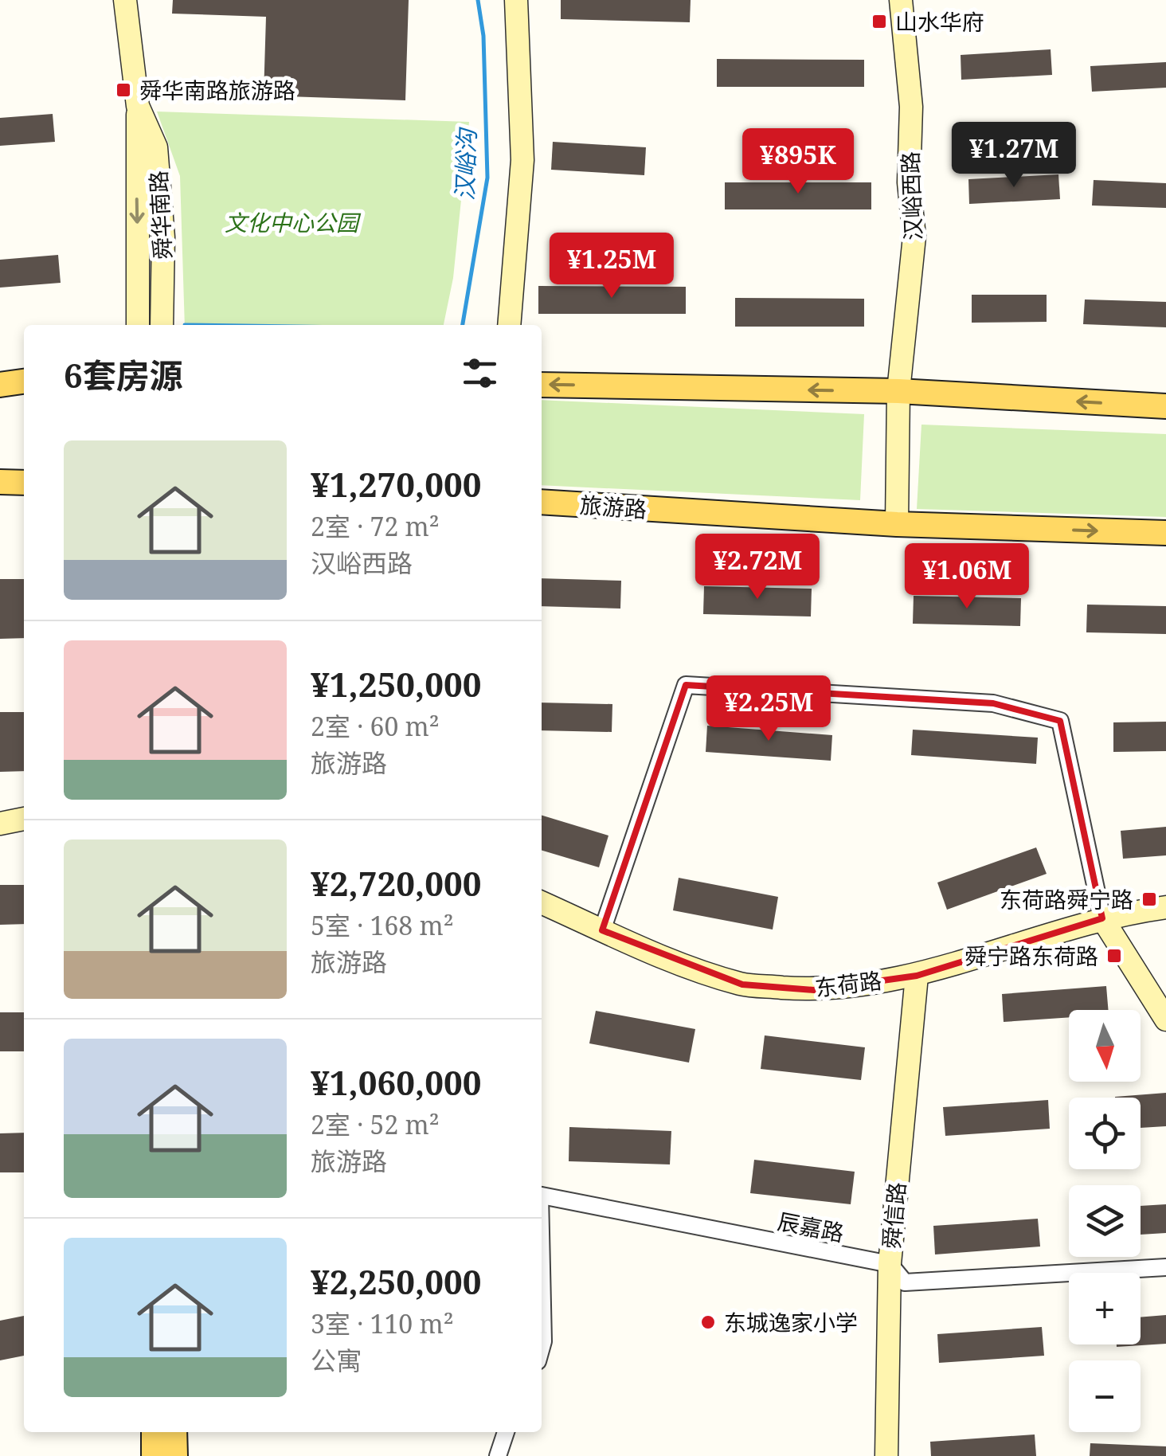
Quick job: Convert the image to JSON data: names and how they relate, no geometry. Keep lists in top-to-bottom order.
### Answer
{
  "streets": {
    "main road": ["旅游路"],
    "street": [
      "汉峪西路",
      "舜华南路",
      "东荷路",
      "舜信路",
      "辰嘉路"
    ]
  },
  "crossings": [
    ["汉峪西路", "旅游路"],
    ["东荷路", "舜信路"],
    ["舜信路", "辰嘉路"]
  ],
  "water": ["汉峪沟"],
  "parks": ["文化中心公园"],
  "places": {
    "transit": [
      "山水华府",
      "舜华南路旅游路",
      "东荷路舜宁路",
      "舜宁路东荷路"
    ],
    "other": ["东城逸家小学"]
  },
  "north": "bottom",
  "page": {
    "price": [
      "¥1.27M",
      "¥895K",
      "¥1.25M",
      "¥2.72M",
      "¥1.06M",
      "¥2.25M"
    ],
    "heading": "6套房源",
    "list": [
      {
        "name": "¥1,270,000",
        "note": "2室 · 72 m² · 汉峪西路"
      },
      {
        "name": "¥1,250,000",
        "note": "2室 · 60 m² · 旅游路"
      },
      {
        "name": "¥2,720,000",
        "note": "5室 · 168 m² · 旅游路"
      },
      {
        "name": "¥1,060,000",
        "note": "2室 · 52 m² · 旅游路"
      },
      {
        "name": "¥2,250,000",
        "note": "3室 · 110 m² · 公寓"
      }
    ],
    "map_buttons": ["+", "−"]
  }
}
